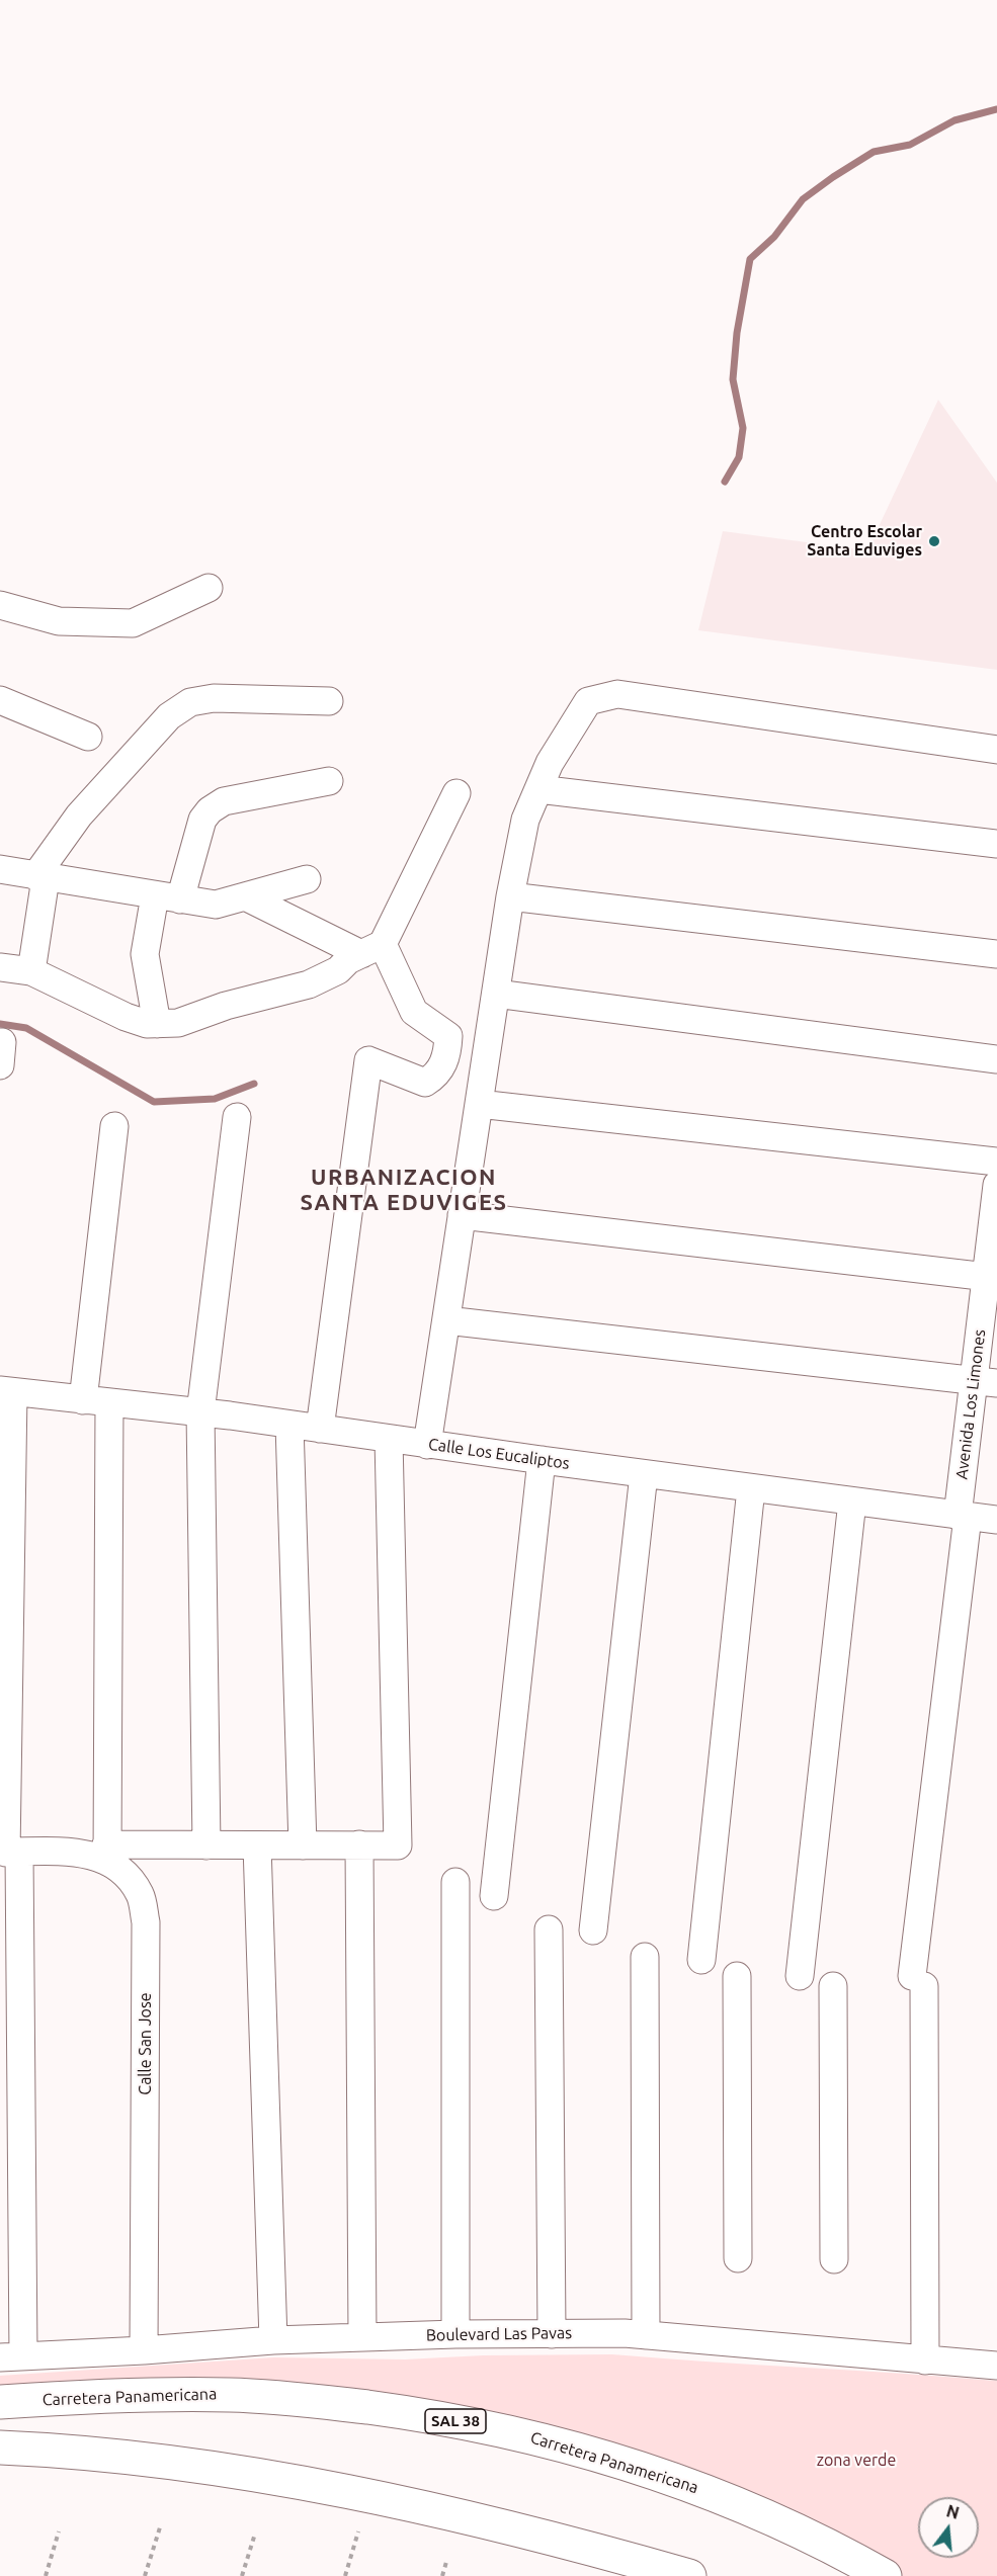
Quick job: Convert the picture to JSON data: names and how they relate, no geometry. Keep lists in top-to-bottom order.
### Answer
{
  "streets": {
    "highway": ["Carretera Panamericana", "SAL 38"],
    "street": [
      "Avenida Los Limones",
      "Calle Los Eucaliptos",
      "Calle San Jose",
      "Boulevard Las Pavas"
    ]
  },
  "crossings": [
    ["Avenida Los Limones", "Calle Los Eucaliptos"],
    ["Avenida Los Limones", "Boulevard Las Pavas"],
    ["Calle San Jose", "Boulevard Las Pavas"]
  ],
  "districts": ["URBANIZACION SANTA EDUVIGES"],
  "parks": ["zona verde"],
  "places": ["Centro Escolar Santa Eduviges"],
  "north": "top"
}
